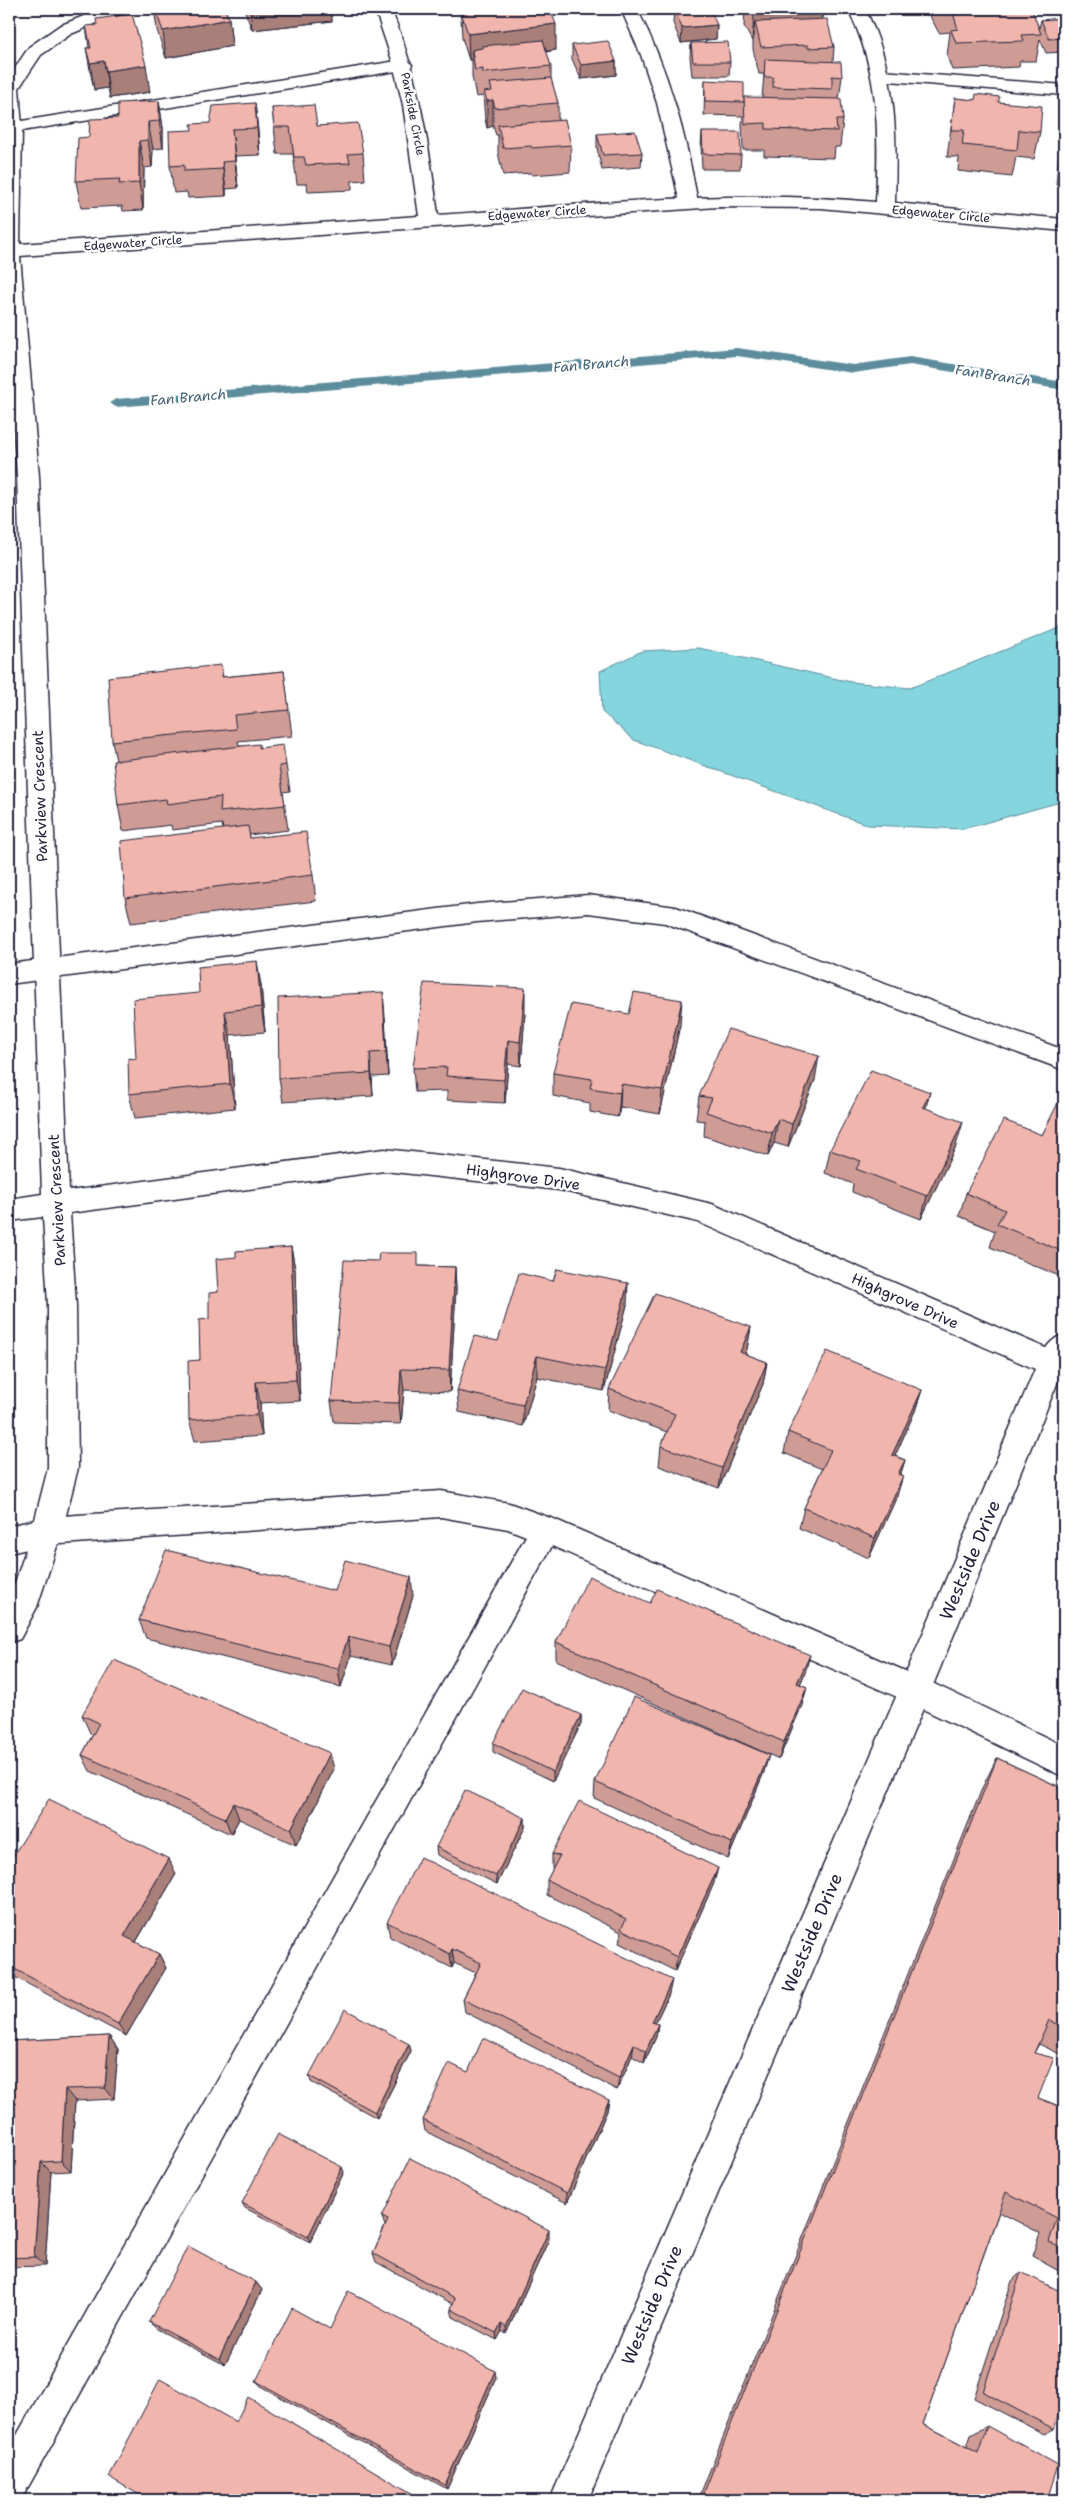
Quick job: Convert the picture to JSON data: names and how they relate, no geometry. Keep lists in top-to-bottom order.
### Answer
{
  "streets": {
    "street": [
      "Parkside Circle",
      "Edgewater Circle",
      "Parkview Crescent",
      "Highgrove Drive",
      "Westside Drive"
    ]
  },
  "crossings": [
    ["Parkside Circle", "Edgewater Circle"],
    ["Edgewater Circle", "Parkview Crescent"],
    ["Parkview Crescent", "Highgrove Drive"],
    ["Highgrove Drive", "Westside Drive"]
  ],
  "water": ["Fan Branch"]
}
